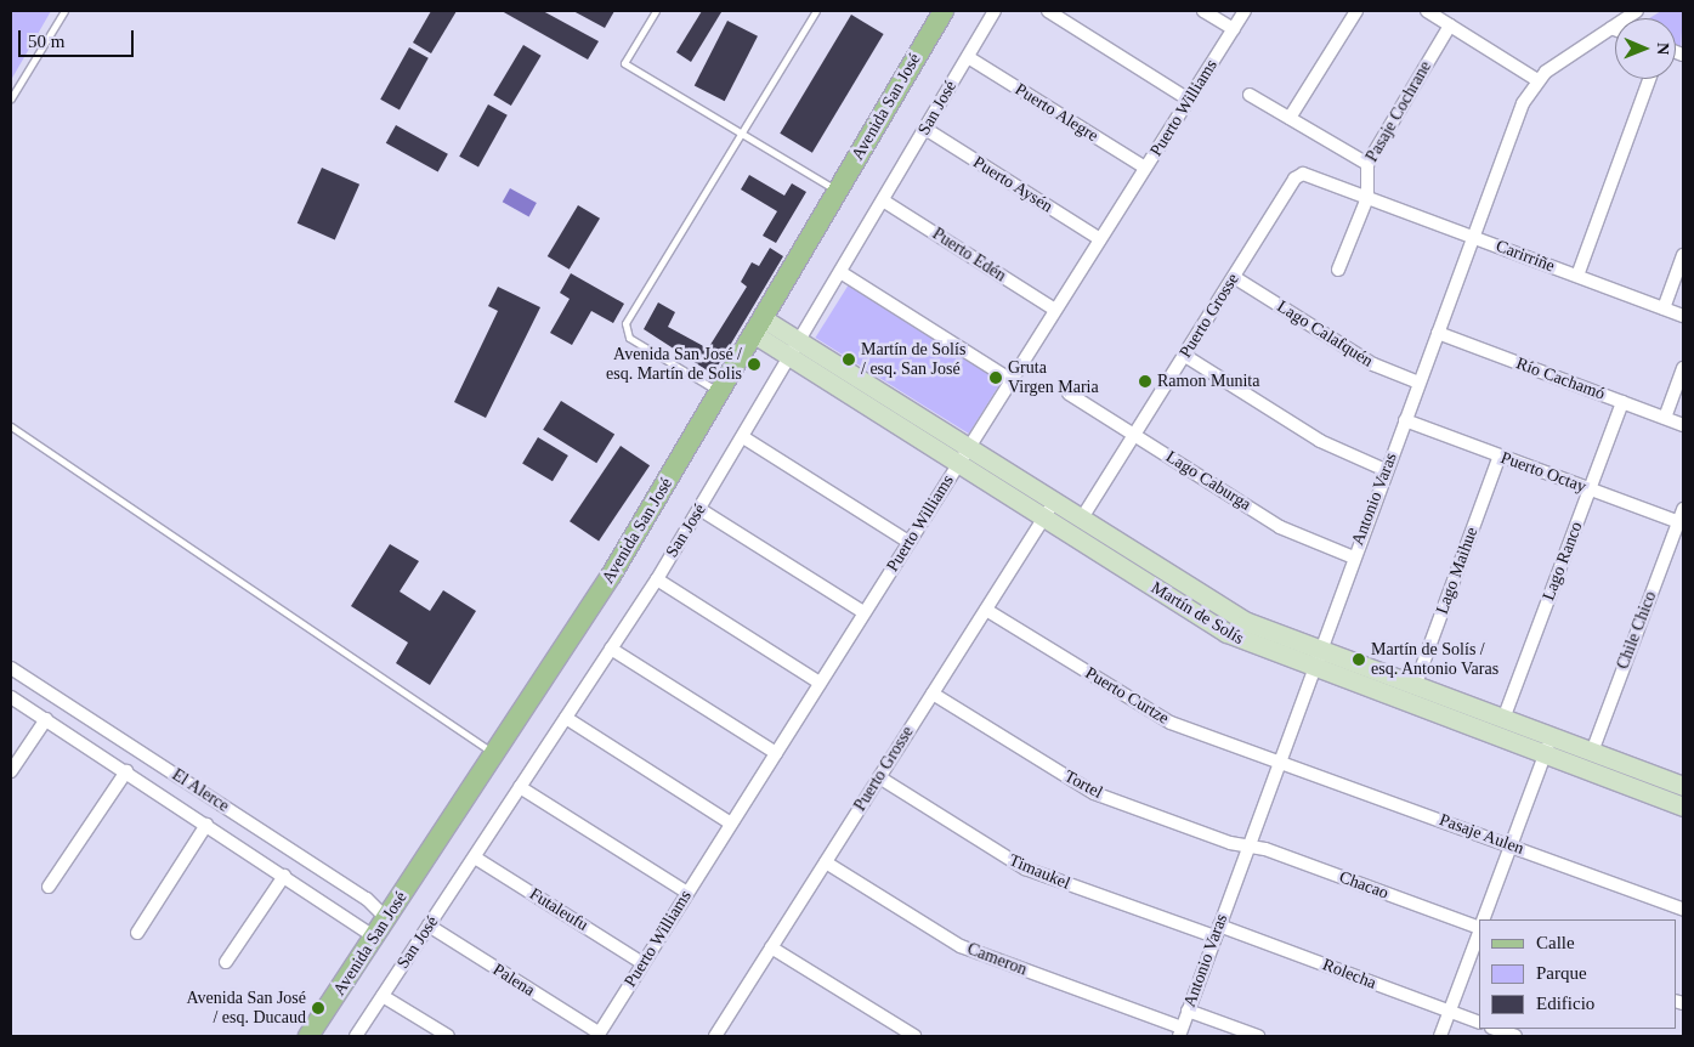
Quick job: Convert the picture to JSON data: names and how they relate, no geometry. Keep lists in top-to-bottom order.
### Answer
{
  "streets": {
    "main road": ["Avenida San José"],
    "street": [
      "San José",
      "Puerto Williams",
      "Pasaje Cochrane",
      "Puerto Alegre",
      "Puerto Aysén",
      "Puerto Edén",
      "Carirriñe",
      "Puerto Grosse",
      "Lago Calafquén",
      "Río Cachamó",
      "Puerto Octay",
      "Lago Caburga",
      "Antonio Varas",
      "Lago Ranco",
      "Lago Maihue",
      "Martín de Solís",
      "Chile Chico",
      "Puerto Curtze",
      "Tortel",
      "El Alerce",
      "Pasaje Aulen",
      "Timaukel",
      "Chacao",
      "Futaleufu",
      "Cameron",
      "Rolecha",
      "Palena"
    ]
  },
  "crossings": [
    ["Avenida San José", "Martín de Solís"],
    ["Avenida San José", "El Alerce"],
    ["San José", "Puerto Alegre"],
    ["San José", "Puerto Aysén"],
    ["San José", "Puerto Edén"],
    ["San José", "Martín de Solís"],
    ["San José", "Futaleufu"],
    ["San José", "Palena"],
    ["Puerto Williams", "Puerto Alegre"],
    ["Puerto Williams", "Puerto Aysén"],
    ["Puerto Williams", "Puerto Edén"],
    ["Puerto Williams", "Martín de Solís"],
    ["Puerto Williams", "Futaleufu"],
    ["Puerto Williams", "Palena"],
    ["Pasaje Cochrane", "Carirriñe"],
    ["Pasaje Cochrane", "Puerto Grosse"],
    ["Carirriñe", "Puerto Grosse"],
    ["Carirriñe", "Antonio Varas"],
    ["Puerto Grosse", "Lago Calafquén"],
    ["Puerto Grosse", "Lago Caburga"],
    ["Puerto Grosse", "Martín de Solís"],
    ["Puerto Grosse", "Puerto Curtze"],
    ["Puerto Grosse", "Tortel"],
    ["Puerto Grosse", "Timaukel"],
    ["Puerto Grosse", "Cameron"],
    ["Lago Calafquén", "Antonio Varas"],
    ["Río Cachamó", "Antonio Varas"],
    ["Río Cachamó", "Lago Ranco"],
    ["Puerto Octay", "Antonio Varas"],
    ["Puerto Octay", "Lago Ranco"],
    ["Puerto Octay", "Lago Maihue"],
    ["Puerto Octay", "Chile Chico"],
    ["Lago Caburga", "Antonio Varas"],
    ["Antonio Varas", "Martín de Solís"],
    ["Antonio Varas", "Puerto Curtze"],
    ["Antonio Varas", "Tortel"],
    ["Antonio Varas", "Pasaje Aulen"],
    ["Antonio Varas", "Timaukel"],
    ["Antonio Varas", "Chacao"],
    ["Antonio Varas", "Cameron"],
    ["Antonio Varas", "Rolecha"],
    ["Lago Ranco", "Martín de Solís"],
    ["Lago Maihue", "Martín de Solís"],
    ["Martín de Solís", "Chile Chico"],
    ["Puerto Curtze", "Pasaje Aulen"],
    ["Tortel", "Chacao"],
    ["Timaukel", "Rolecha"]
  ],
  "places": [
    "Martín de Solís / esq. San José",
    "Avenida San José / esq. Martín de Solis",
    "Gruta Virgen Maria",
    "Ramon Munita",
    "Martín de Solís / esq. Antonio Varas",
    "Avenida San José / esq. Ducaud"
  ],
  "legend": ["Calle", "Parque", "Edificio"],
  "scale_bar": "50 m",
  "north": "right"
}
